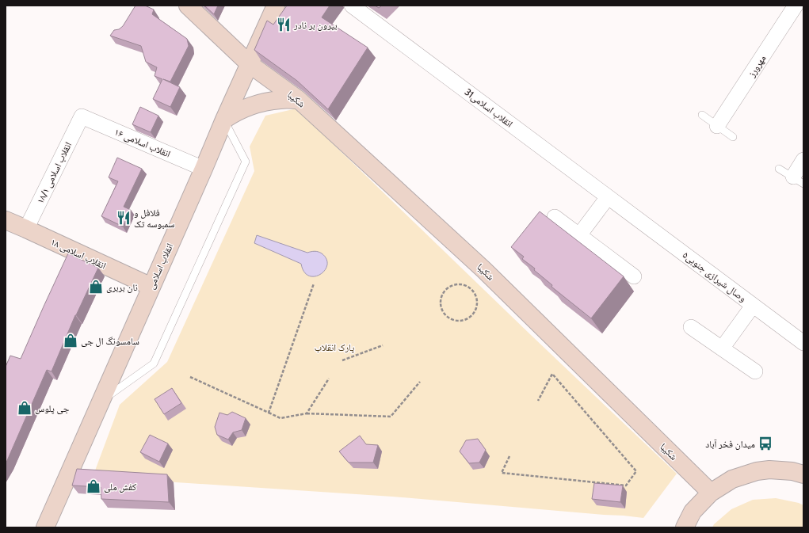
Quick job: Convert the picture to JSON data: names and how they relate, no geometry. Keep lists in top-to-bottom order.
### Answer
{
  "streets": {
    "street": [
      "مهرورز",
      "شکیبا",
      "31انقلاب اسلامی",
      "۱۶ انقلاب اسلامی",
      "۱۸/۱ انقلاب اسلامی",
      "۱۸ انقلاب اسلامی",
      "انقلاب اسلامی",
      "۵وصال شیرازی جنوبی"
    ]
  },
  "crossings": [
    ["شکیبا", "انقلاب اسلامی"],
    ["31انقلاب اسلامی", "۵وصال شیرازی جنوبی"],
    ["۱۶ انقلاب اسلامی", "۱۸/۱ انقلاب اسلامی"],
    ["۱۶ انقلاب اسلامی", "انقلاب اسلامی"],
    ["۱۸/۱ انقلاب اسلامی", "۱۸ انقلاب اسلامی"],
    ["۱۸ انقلاب اسلامی", "انقلاب اسلامی"]
  ],
  "parks": ["پارک انقلاب"],
  "places": {
    "restaurant": ["بیرون بر نادر", "فلافل و سمبوسه تک"],
    "shop": [
      "نان بربری",
      "سامسونگ ال جی",
      "جی پلوس",
      "کفش ملی"
    ],
    "bus stop": ["میدان فخر آباد"]
  }
}
